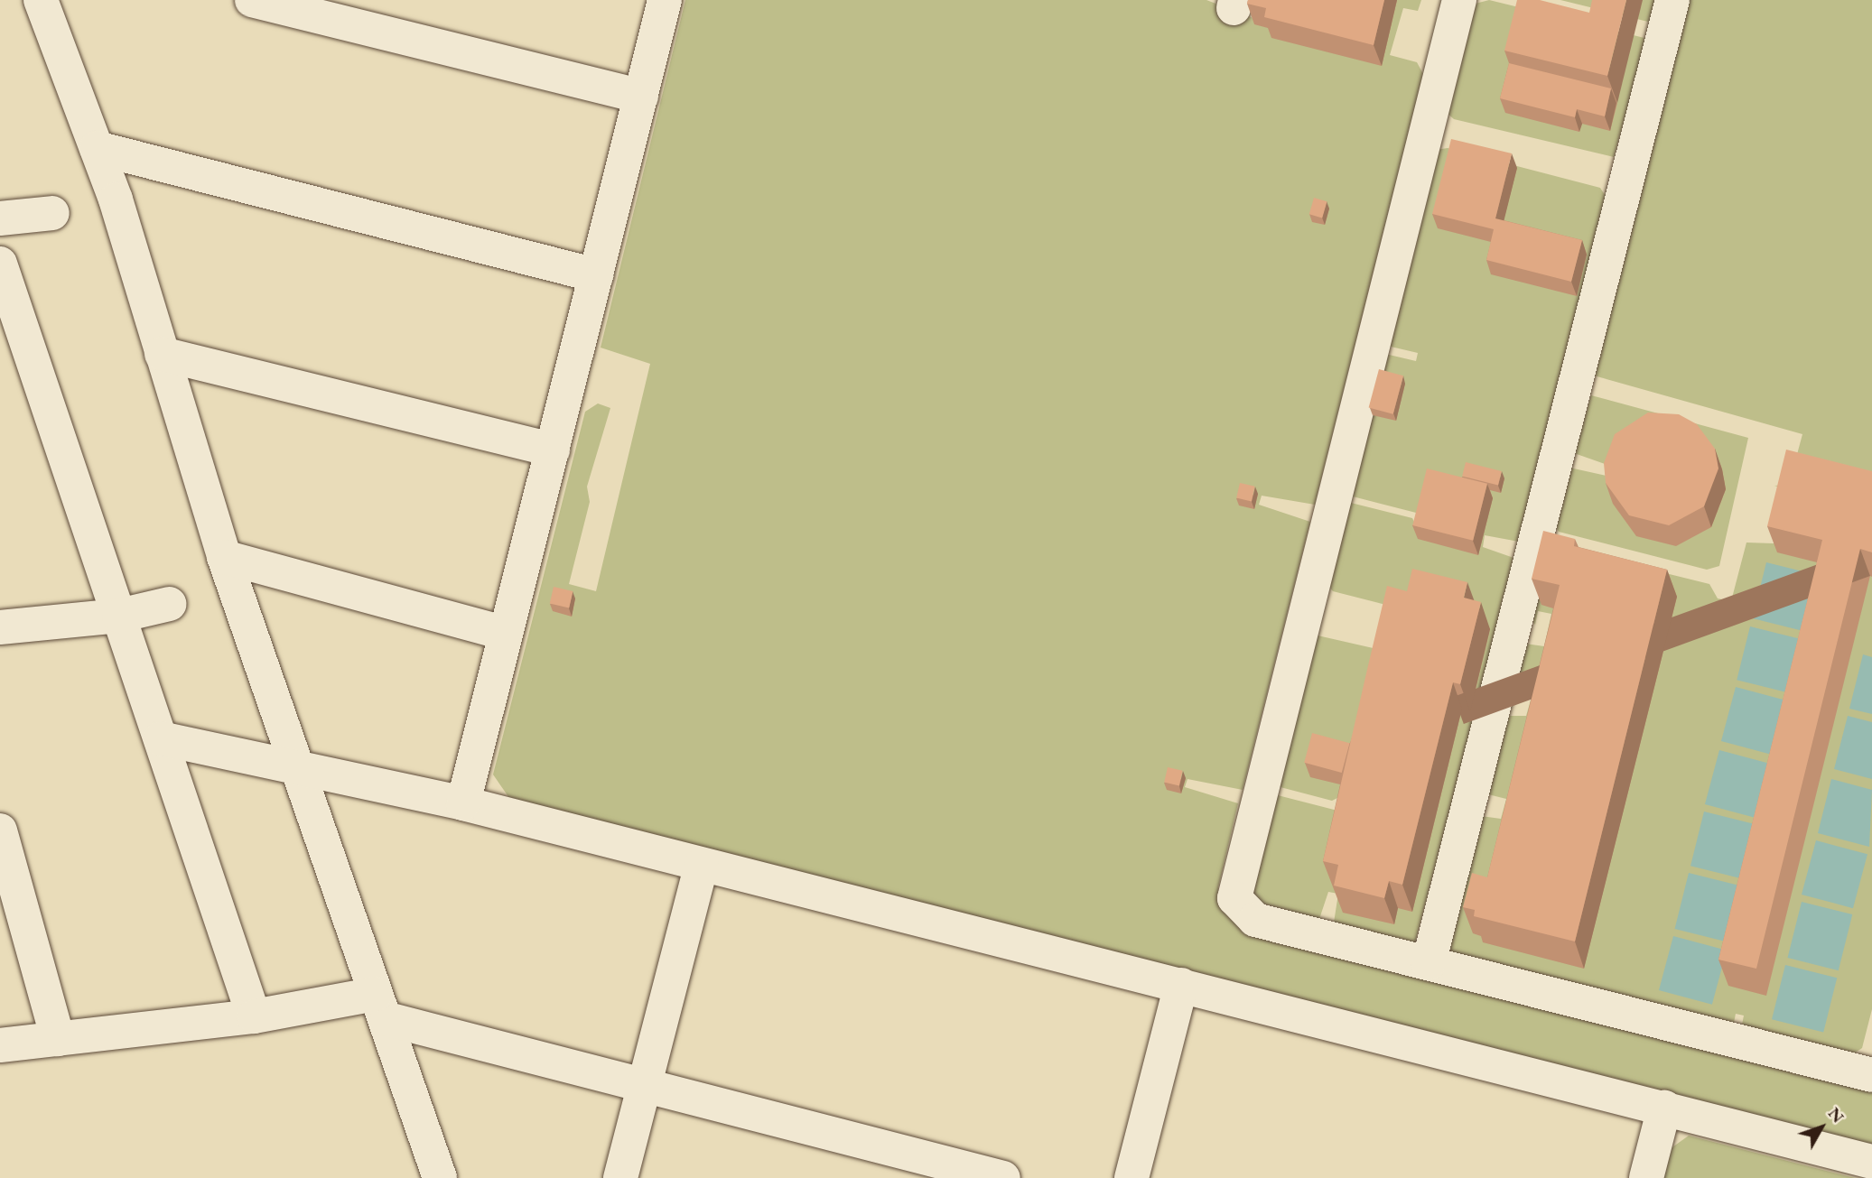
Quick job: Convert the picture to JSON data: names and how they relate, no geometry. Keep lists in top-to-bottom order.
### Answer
{
  "north": "top right"
}
